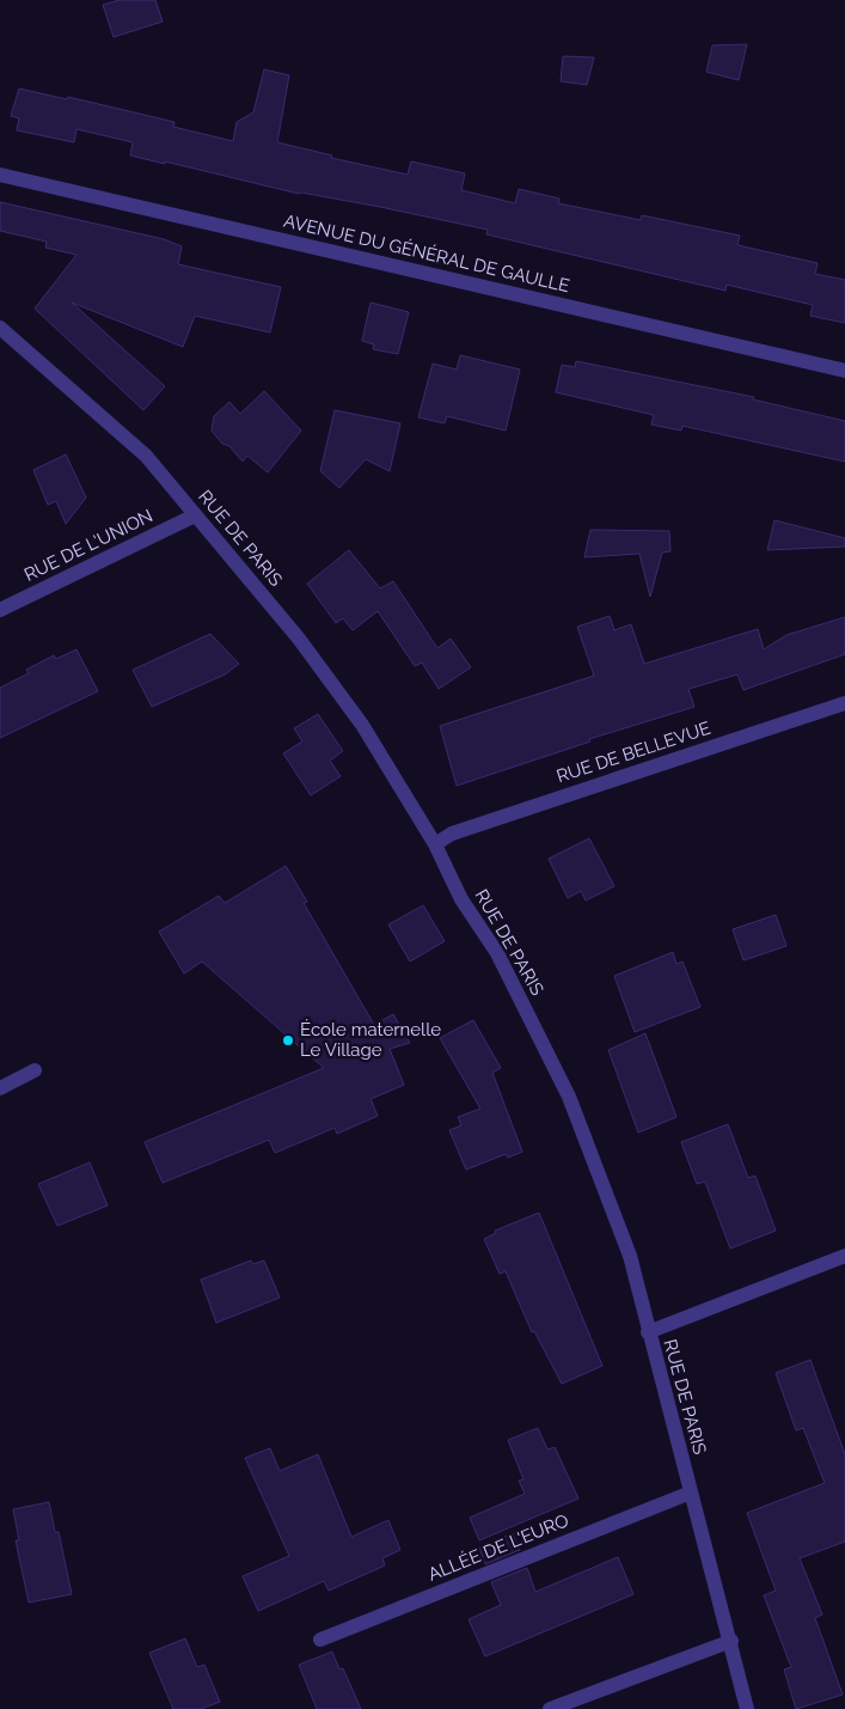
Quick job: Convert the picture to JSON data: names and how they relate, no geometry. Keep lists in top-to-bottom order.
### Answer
{
  "streets": {
    "street": [
      "AVENUE DU GÉNÉRAL DE GAULLE",
      "RUE DE PARIS",
      "RUE DE L'UNION",
      "RUE DE BELLEVUE",
      "ALLÉE DE L'EURO"
    ]
  },
  "crossings": [
    ["RUE DE PARIS", "RUE DE L'UNION"],
    ["RUE DE PARIS", "RUE DE BELLEVUE"],
    ["RUE DE PARIS", "ALLÉE DE L'EURO"]
  ],
  "places": ["École maternelle Le Village"]
}
